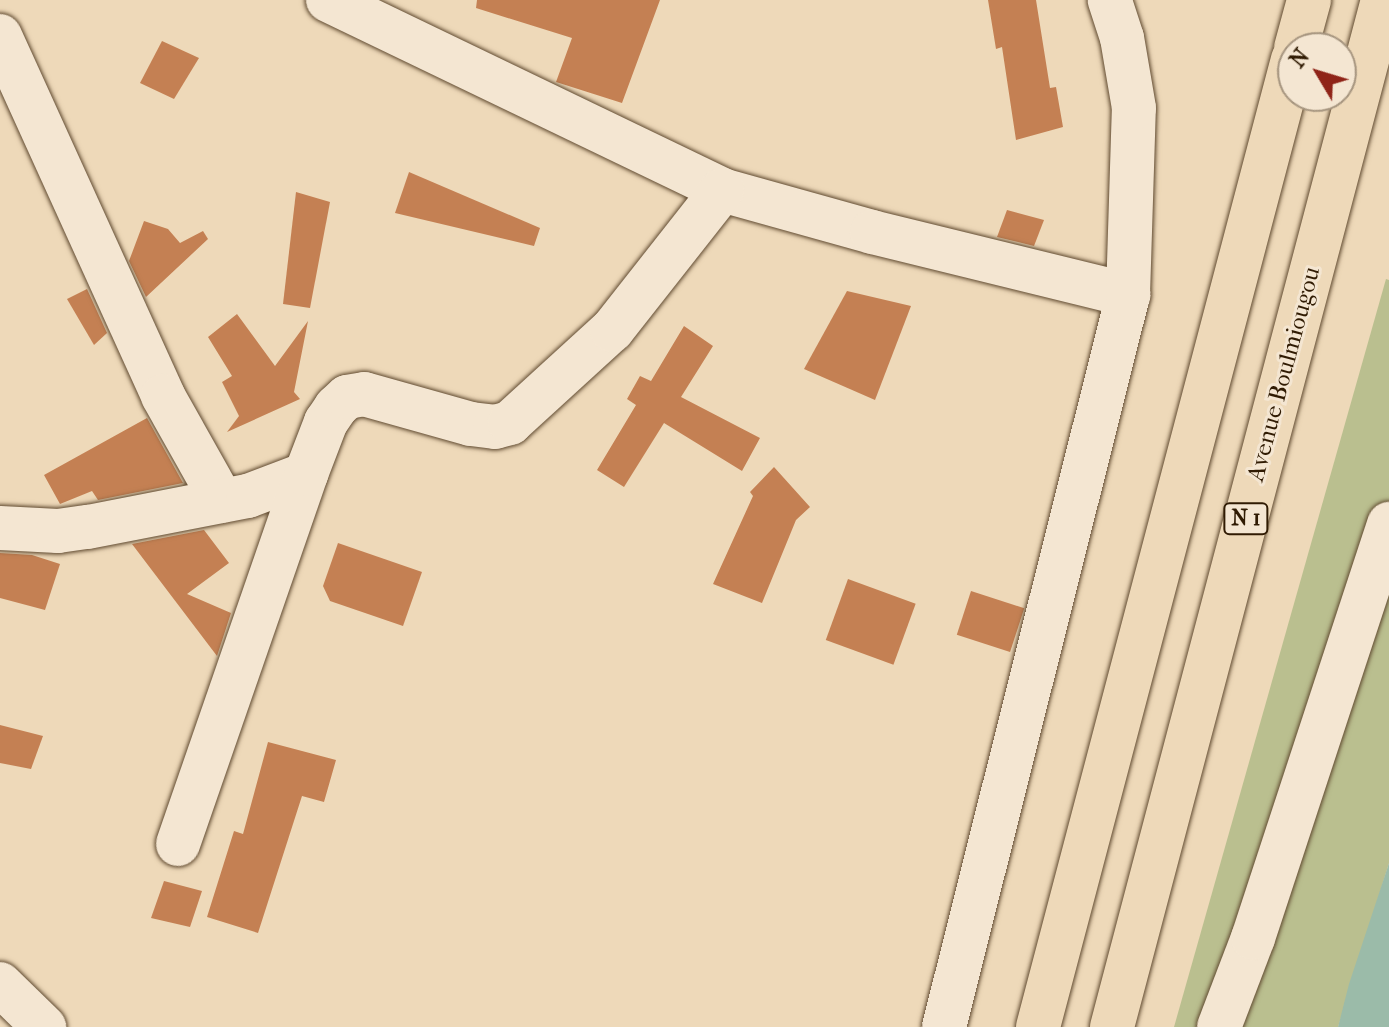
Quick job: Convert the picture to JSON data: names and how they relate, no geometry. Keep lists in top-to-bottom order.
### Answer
{
  "streets": {
    "highway": ["Avenue Boulmiougou", "N 1"]
  },
  "north": "top left"
}
